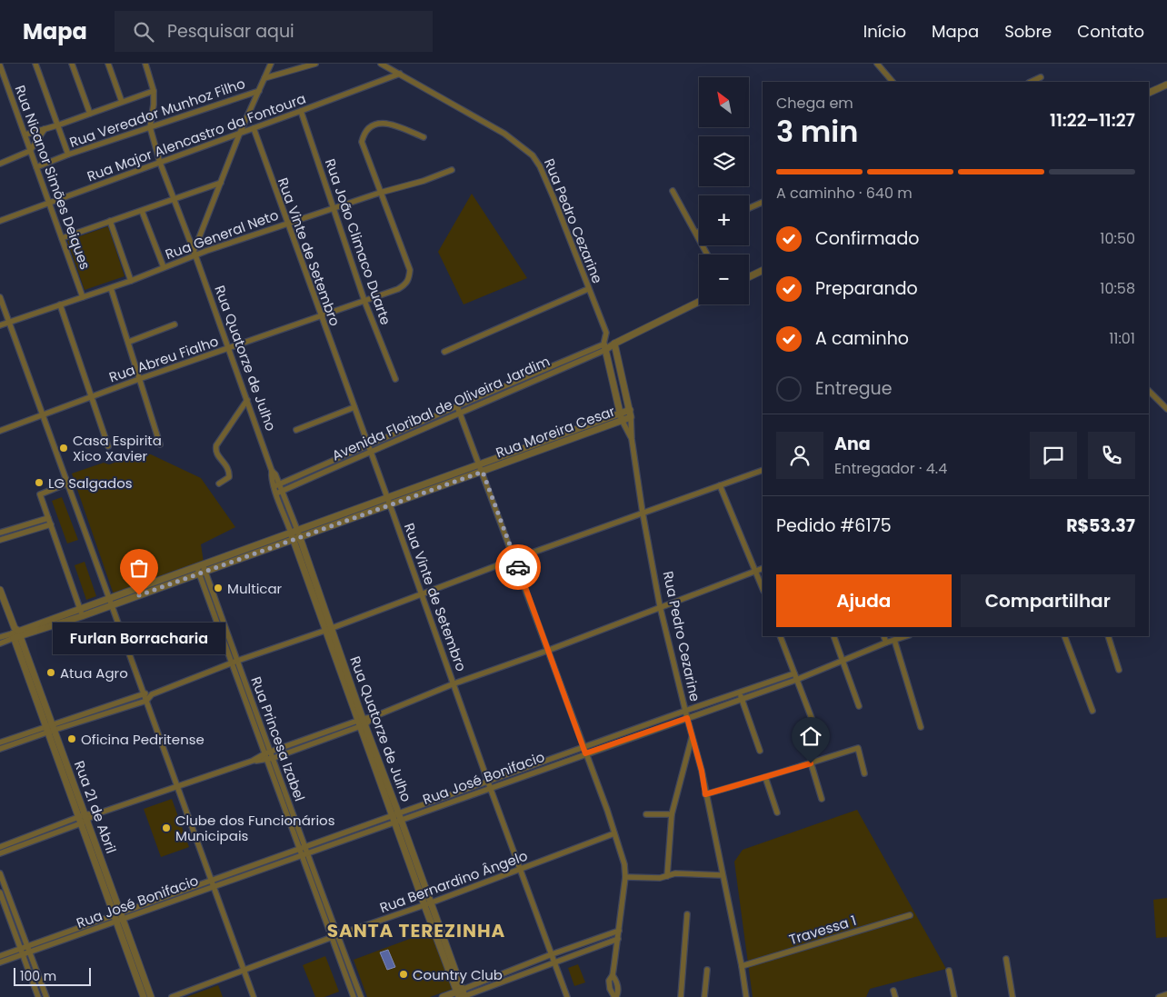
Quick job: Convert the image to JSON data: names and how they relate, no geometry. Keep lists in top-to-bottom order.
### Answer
{
  "streets": {
    "street": [
      "Rua Vereador Munhoz Filho",
      "Rua Major Alencastro da Fontoura",
      "Rua Nicanor Simões Deiques",
      "Rua Pedro Cezarine",
      "Rua General Neto",
      "Rua João Climaco Duarte",
      "Rua Vinte de Setembro",
      "Rua Quatorze de Julho",
      "Rua Abreu Fialho",
      "Avenida Floribal de Oliveira Jardim",
      "Rua Moreira Cesar",
      "Rua Princesa Izabel",
      "Rua José Bonifacio",
      "Rua 21 de Abril",
      "Rua Bernardino Ângelo",
      "Travessa 1"
    ]
  },
  "crossings": [
    ["Rua Vereador Munhoz Filho", "Rua Nicanor Simões Deiques"],
    ["Rua Vereador Munhoz Filho", "Rua Quatorze de Julho"],
    ["Rua Major Alencastro da Fontoura", "Rua Nicanor Simões Deiques"],
    ["Rua Major Alencastro da Fontoura", "Rua Pedro Cezarine"],
    ["Rua Major Alencastro da Fontoura", "Rua João Climaco Duarte"],
    ["Rua Major Alencastro da Fontoura", "Rua Vinte de Setembro"],
    ["Rua Major Alencastro da Fontoura", "Rua Quatorze de Julho"],
    ["Rua Nicanor Simões Deiques", "Rua General Neto"],
    ["Rua Pedro Cezarine", "Avenida Floribal de Oliveira Jardim"],
    ["Rua Pedro Cezarine", "Rua Moreira Cesar"],
    ["Rua Pedro Cezarine", "Rua José Bonifacio"],
    ["Rua Pedro Cezarine", "Travessa 1"],
    ["Rua General Neto", "Rua João Climaco Duarte"],
    ["Rua General Neto", "Rua Vinte de Setembro"],
    ["Rua General Neto", "Rua Quatorze de Julho"],
    ["Rua General Neto", "Rua Abreu Fialho"],
    ["Rua João Climaco Duarte", "Rua Abreu Fialho"],
    ["Rua Vinte de Setembro", "Rua Abreu Fialho"],
    ["Rua Vinte de Setembro", "Avenida Floribal de Oliveira Jardim"],
    ["Rua Vinte de Setembro", "Rua Moreira Cesar"],
    ["Rua Vinte de Setembro", "Rua José Bonifacio"],
    ["Rua Vinte de Setembro", "Rua Bernardino Ângelo"],
    ["Rua Quatorze de Julho", "Rua Abreu Fialho"],
    ["Rua Quatorze de Julho", "Avenida Floribal de Oliveira Jardim"],
    ["Rua Quatorze de Julho", "Rua Moreira Cesar"],
    ["Rua Quatorze de Julho", "Rua José Bonifacio"],
    ["Rua Quatorze de Julho", "Rua Bernardino Ângelo"],
    ["Rua Moreira Cesar", "Rua Princesa Izabel"],
    ["Rua Moreira Cesar", "Rua 21 de Abril"],
    ["Rua Princesa Izabel", "Rua José Bonifacio"],
    ["Rua Princesa Izabel", "Rua Bernardino Ângelo"],
    ["Rua José Bonifacio", "Rua 21 de Abril"]
  ],
  "districts": ["SANTA TEREZINHA"],
  "places": [
    "Casa Espirita Xico Xavier",
    "LG Salgados",
    "Multicar",
    "Furlan Borracharia",
    "Atua Agro",
    "Oficina Pedritense",
    "Clube dos Funcionários Municipais",
    "Country Club"
  ],
  "scale_bar": "100 m",
  "north": "top left",
  "page": {
    "header": "Mapa",
    "search": "Pesquisar aqui",
    "nav": [
      "Início",
      "Mapa",
      "Sobre",
      "Contato"
    ],
    "map_buttons": ["+", "−"],
    "heading": ["3 min", "Chega em", "11:22–11:27"],
    "panel": [
      "Ana",
      "Entregador · 4.4",
      "Pedido #6175",
      "R$53.37"
    ],
    "bar": "A caminho · 640 m",
    "list": [
      ["Confirmado", "10:50"],
      ["Preparando", "10:58"],
      ["A caminho", "11:01"],
      "Entregue"
    ],
    "buttons": ["Ajuda", "Compartilhar"],
    "bubble": "Furlan Borracharia",
    "scale": "100 m"
  }
}
